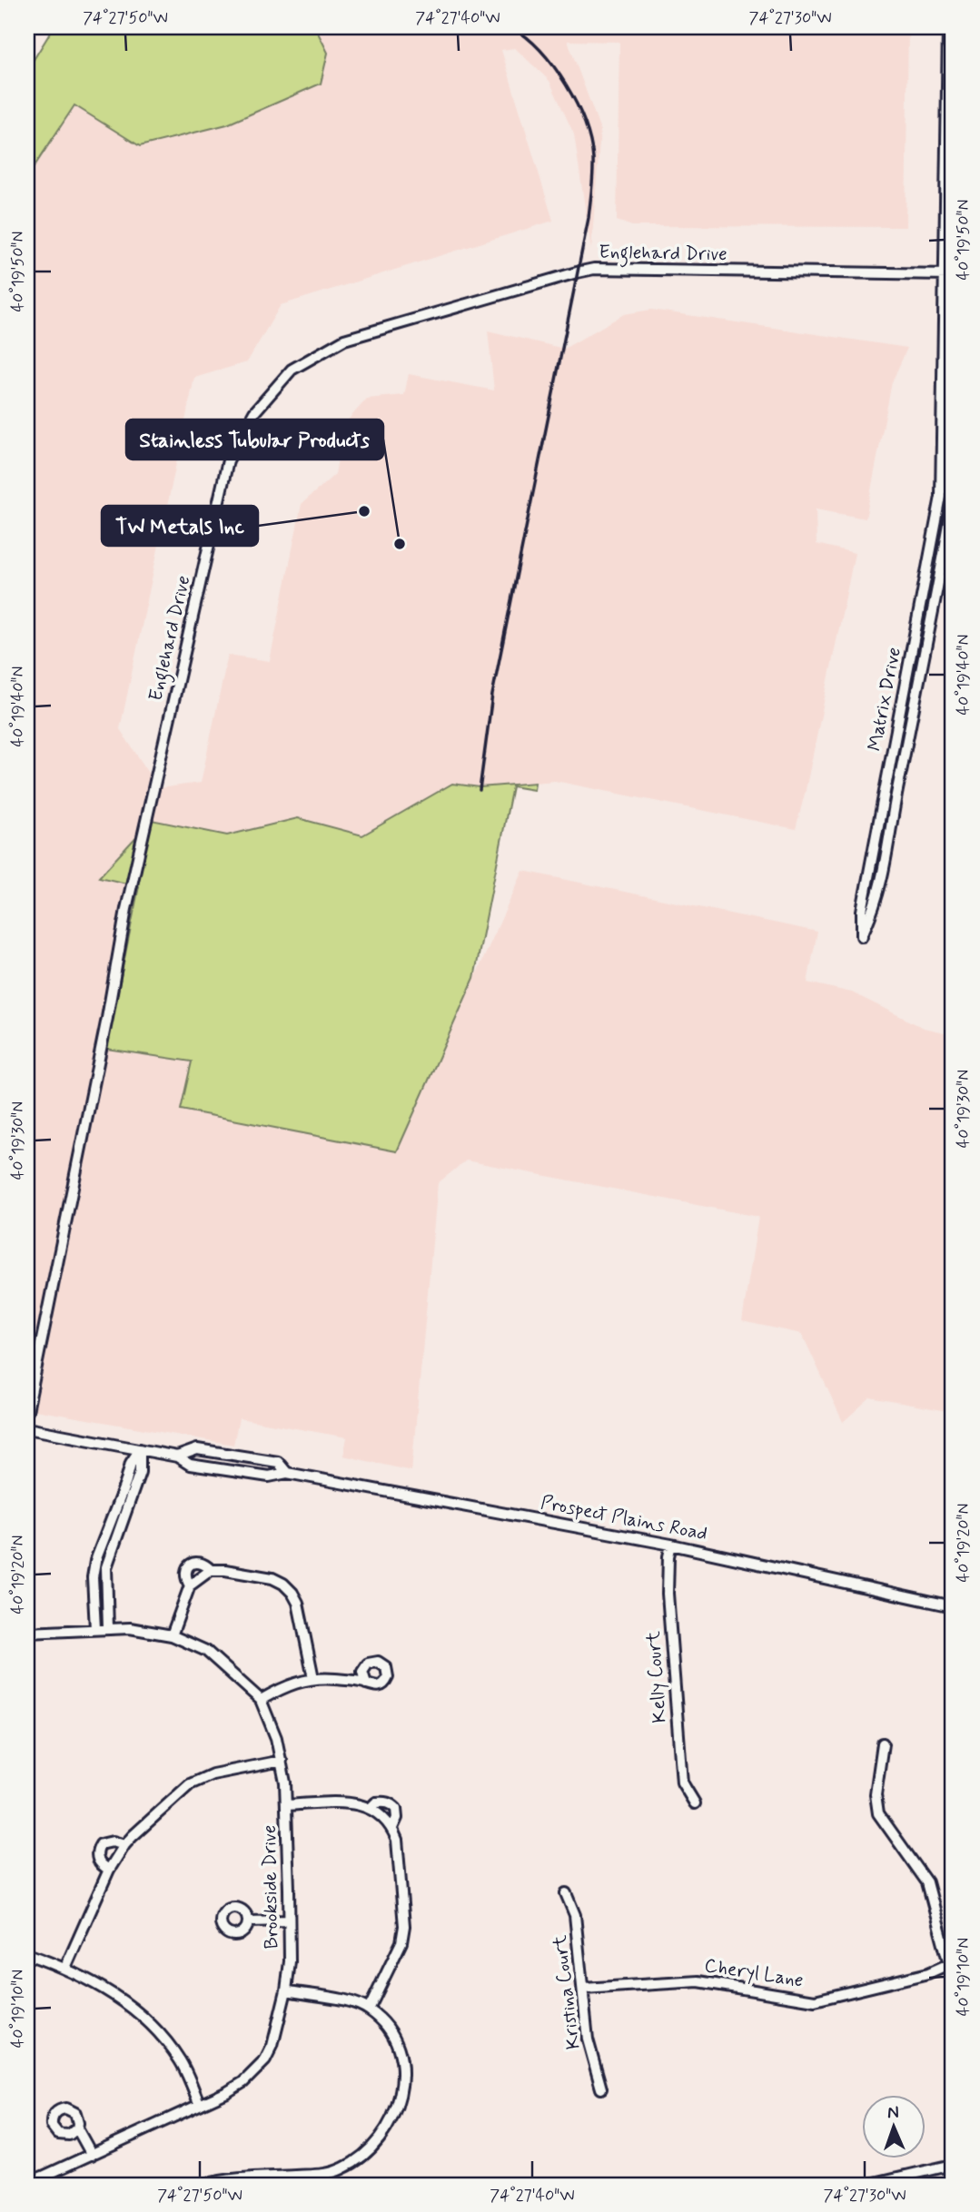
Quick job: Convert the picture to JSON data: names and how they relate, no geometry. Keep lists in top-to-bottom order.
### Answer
{
  "streets": {
    "street": [
      "Englehard Drive",
      "Matrix Drive",
      "Prospect Plains Road",
      "Kelly Court",
      "Brookside Drive",
      "Cheryl Lane",
      "Kristina Court"
    ]
  },
  "crossings": [
    ["Englehard Drive", "Matrix Drive"],
    ["Prospect Plains Road", "Kelly Court"],
    ["Cheryl Lane", "Kristina Court"]
  ],
  "places": ["TW Metals Inc", "Stainless Tubular Products"],
  "north": "top",
  "coordinates": [
    "74°27'50\"W",
    "74°27'40\"W",
    "74°27'30\"W",
    "40°19'50\"N",
    "40°19'40\"N",
    "40°19'30\"N",
    "40°19'20\"N",
    "40°19'10\"N"
  ]
}
